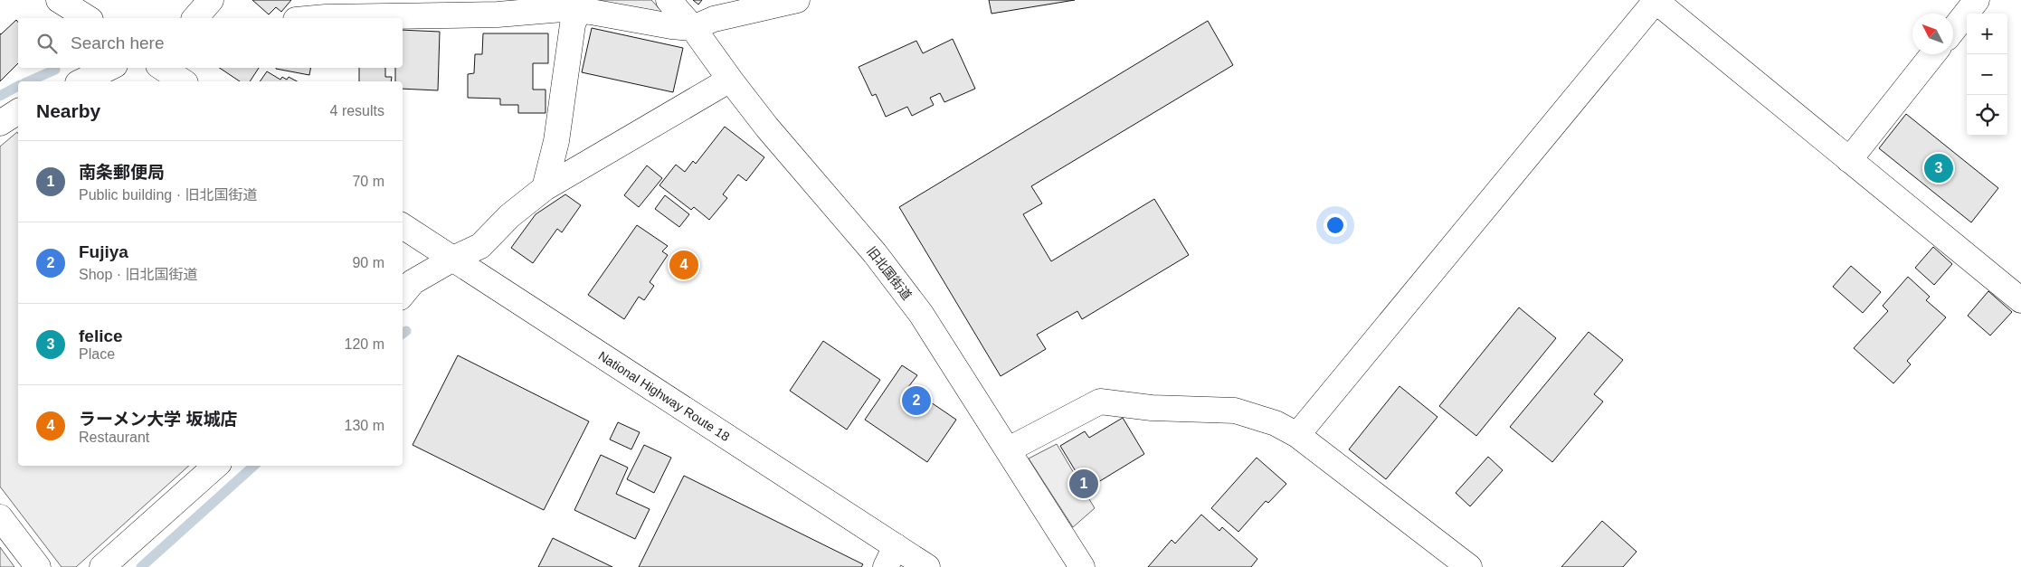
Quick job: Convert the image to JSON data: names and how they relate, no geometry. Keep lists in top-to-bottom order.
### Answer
{
  "streets": {
    "main road": ["旧北国街道", "National Highway Route 18"]
  },
  "north": "top left",
  "page": {
    "map_buttons": ["+", "−"],
    "search": "Search here",
    "heading": ["Nearby", "4 results"],
    "list": [
      {
        "mark": "1",
        "name": "南条郵便局",
        "note": "Public building · 旧北国街道",
        "value": "70 m"
      },
      {
        "mark": "2",
        "name": "Fujiya",
        "note": "Shop · 旧北国街道",
        "value": "90 m"
      },
      {
        "mark": "3",
        "name": "felice",
        "note": "Place",
        "value": "120 m"
      },
      {
        "mark": "4",
        "name": "ラーメン大学 坂城店",
        "note": "Restaurant",
        "value": "130 m"
      }
    ],
    "pins": [
      "3",
      "4",
      "2",
      "1"
    ]
  }
}
